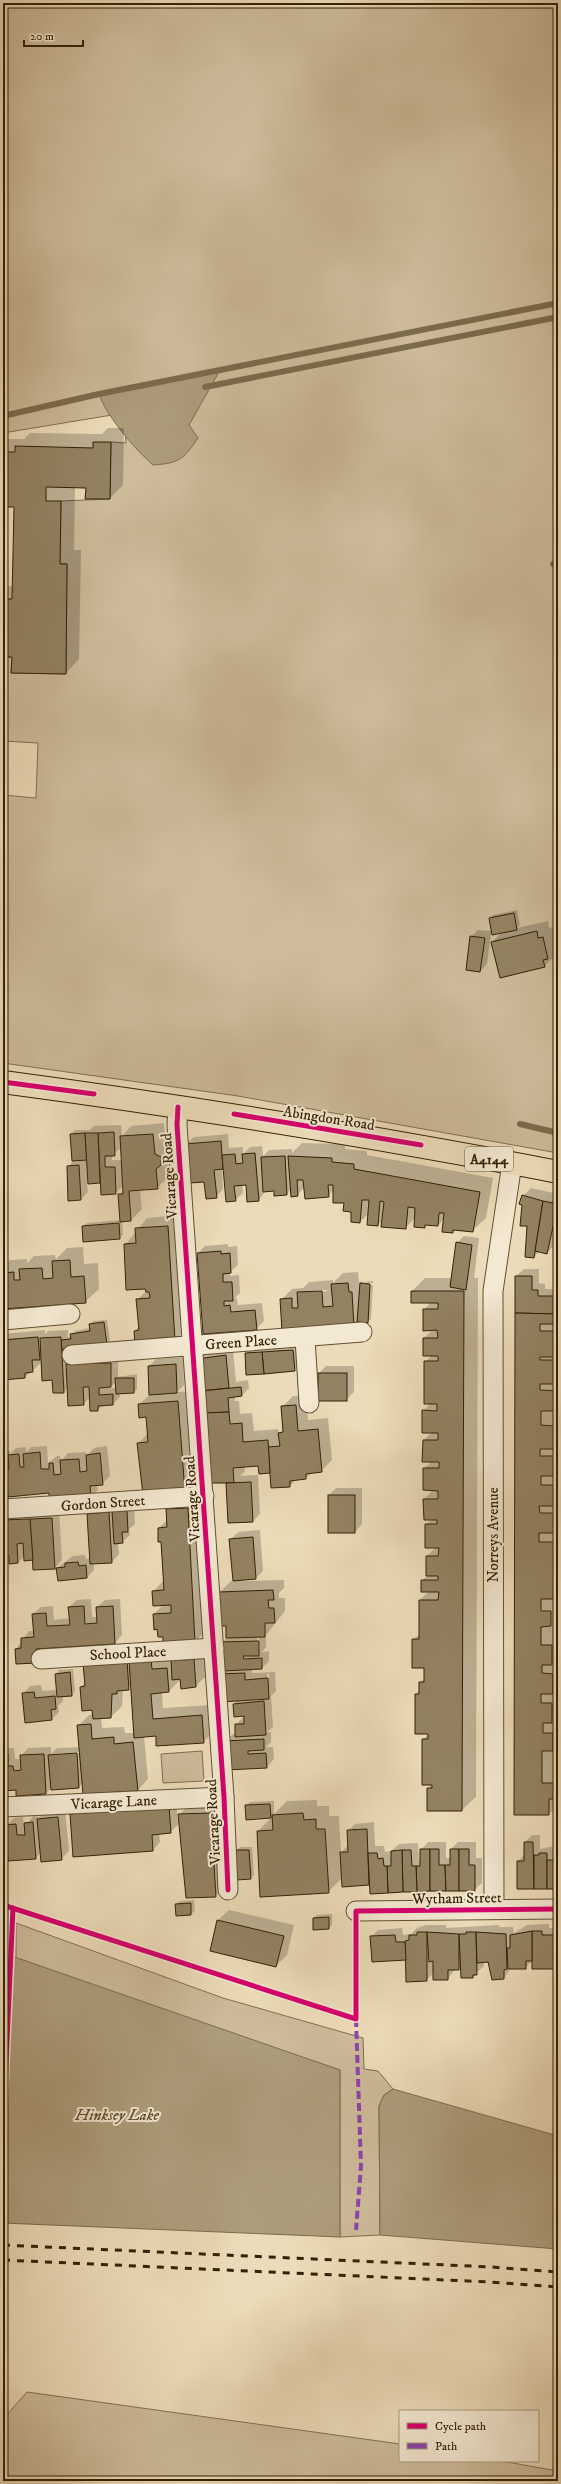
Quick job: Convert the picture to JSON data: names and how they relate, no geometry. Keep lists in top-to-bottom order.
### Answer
{
  "streets": {
    "main road": ["Abingdon Road", "A4144"],
    "street": [
      "Vicarage Road",
      "Green Place",
      "Gordon Street",
      "Norreys Avenue",
      "School Place",
      "Vicarage Lane",
      "Wytham Street"
    ]
  },
  "crossings": [
    ["Abingdon Road", "Vicarage Road"],
    ["Abingdon Road", "Norreys Avenue"],
    ["Vicarage Road", "Green Place"],
    ["Vicarage Road", "Gordon Street"],
    ["Vicarage Road", "School Place"],
    ["Vicarage Road", "Vicarage Lane"],
    ["Norreys Avenue", "Wytham Street"]
  ],
  "water": ["Hinksey Lake"],
  "legend": ["Cycle path", "Path"],
  "scale_bar": "20 m"
}
